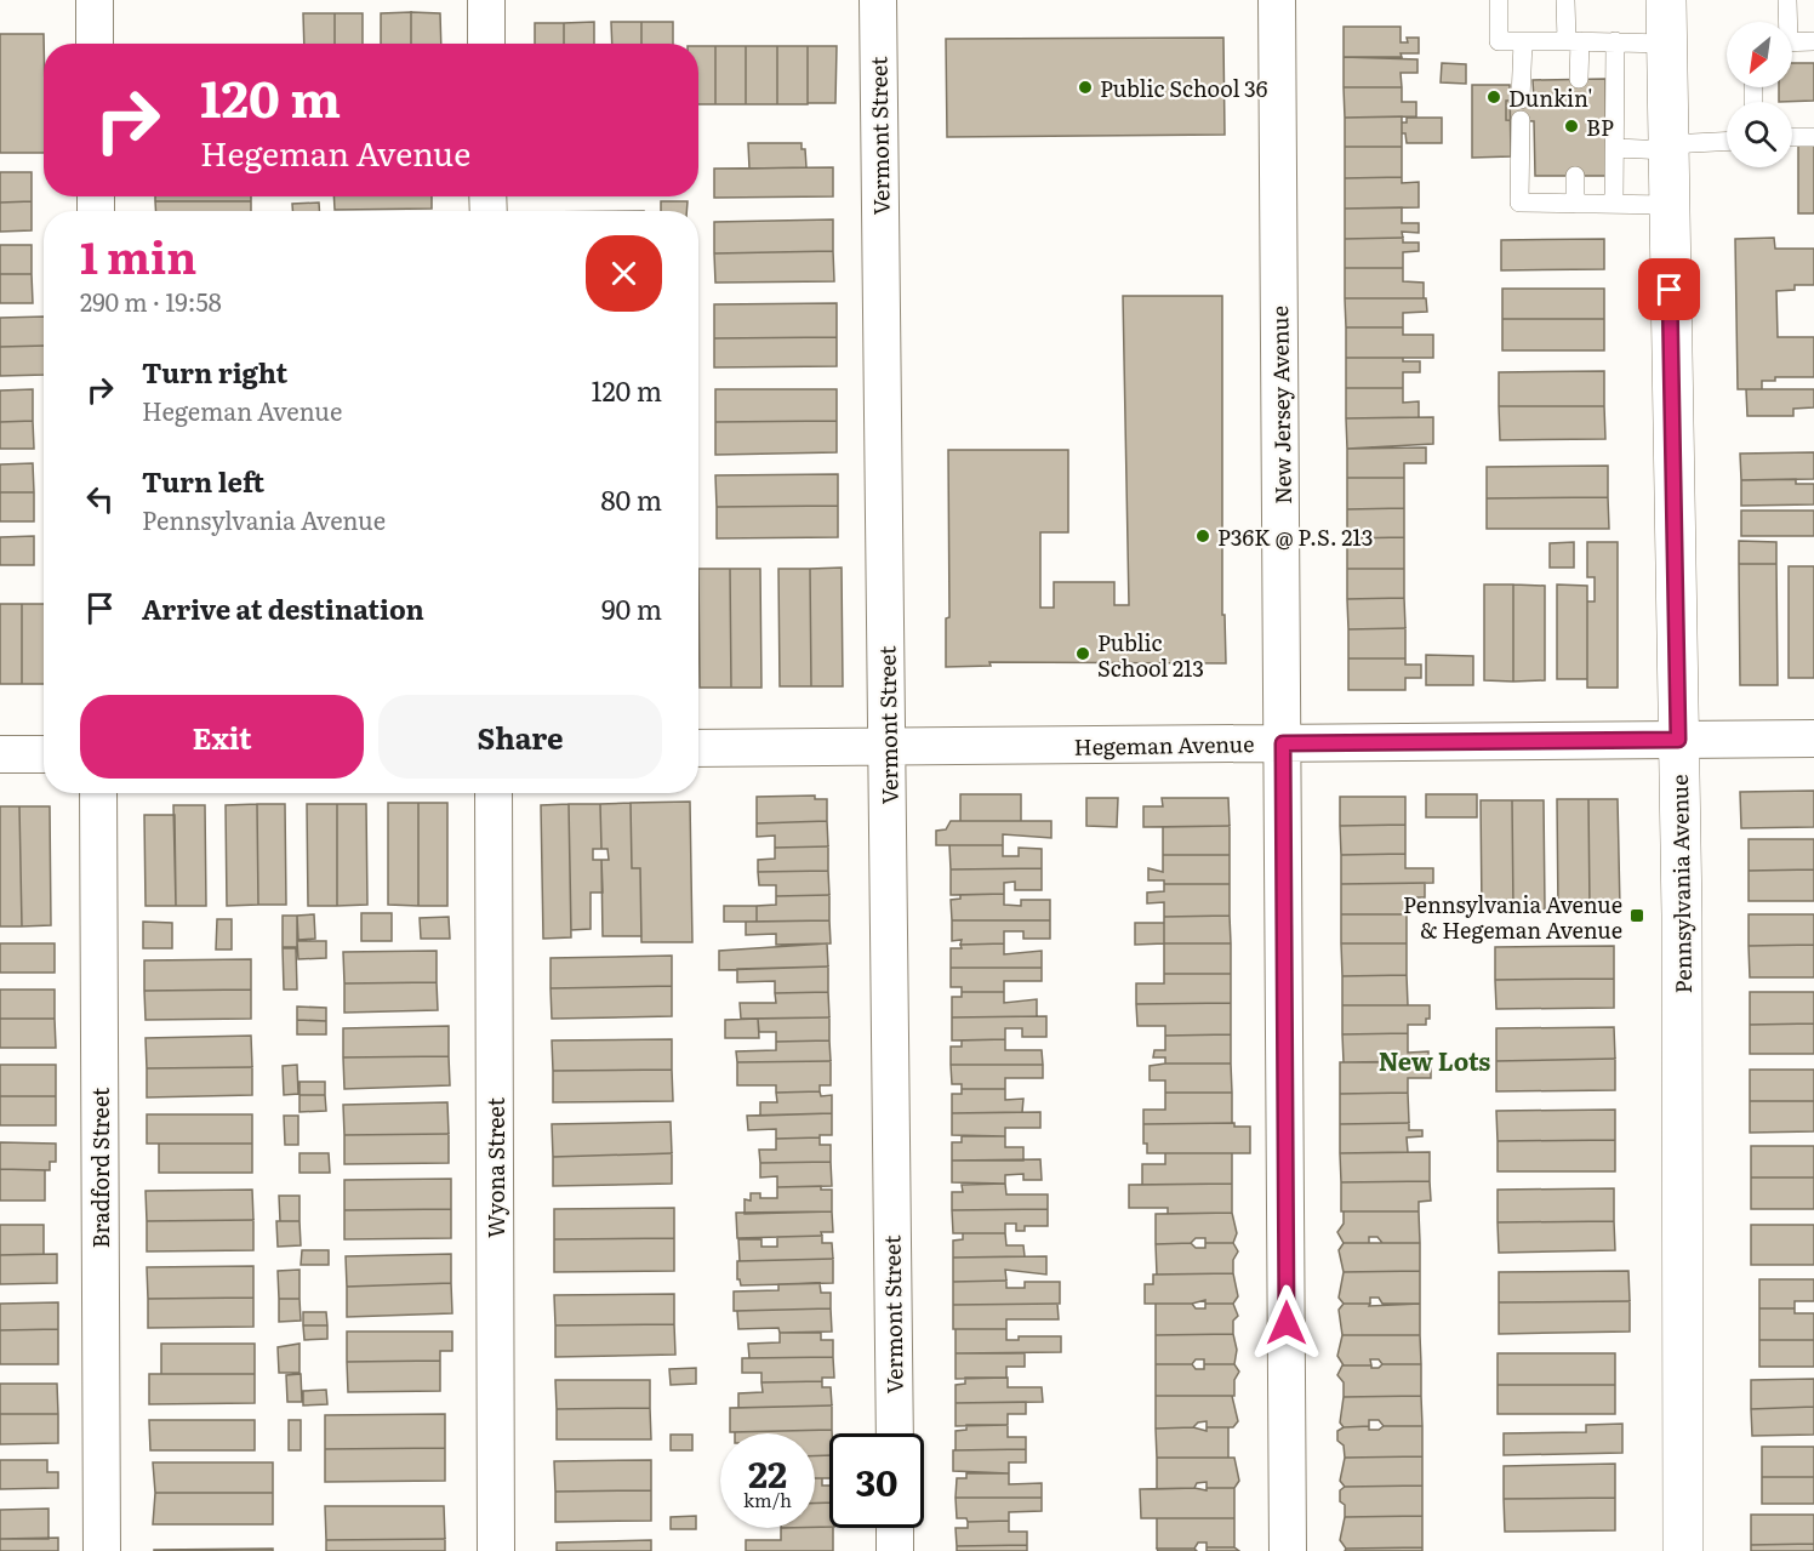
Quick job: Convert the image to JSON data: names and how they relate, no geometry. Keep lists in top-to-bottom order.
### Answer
{
  "streets": {
    "main road": ["Pennsylvania Avenue"],
    "street": [
      "Vermont Street",
      "New Jersey Avenue",
      "Hegeman Avenue",
      "Bradford Street",
      "Wyona Street"
    ]
  },
  "crossings": [
    ["Vermont Street", "Hegeman Avenue"],
    ["New Jersey Avenue", "Hegeman Avenue"],
    ["Hegeman Avenue", "Pennsylvania Avenue"]
  ],
  "districts": ["New Lots"],
  "places": {
    "other": [
      "Public School 36",
      "Dunkin'",
      "BP",
      "P36K @ P.S. 213",
      "Public School 213"
    ],
    "transit": ["Pennsylvania Avenue & Hegeman Avenue"]
  },
  "north": "bottom left",
  "page": {
    "turn": ["120 m", "Hegeman Avenue"],
    "heading": ["1 min", "290 m · 19:58"],
    "list": [
      {
        "name": "Turn right",
        "note": "Hegeman Avenue",
        "value": "120 m"
      },
      {
        "name": "Turn left",
        "note": "Pennsylvania Avenue",
        "value": "80 m"
      },
      {
        "name": "Arrive at destination",
        "value": "90 m"
      }
    ],
    "buttons": ["Exit", "Share"],
    "speed": "22 km/h",
    "limit": "30"
  }
}
